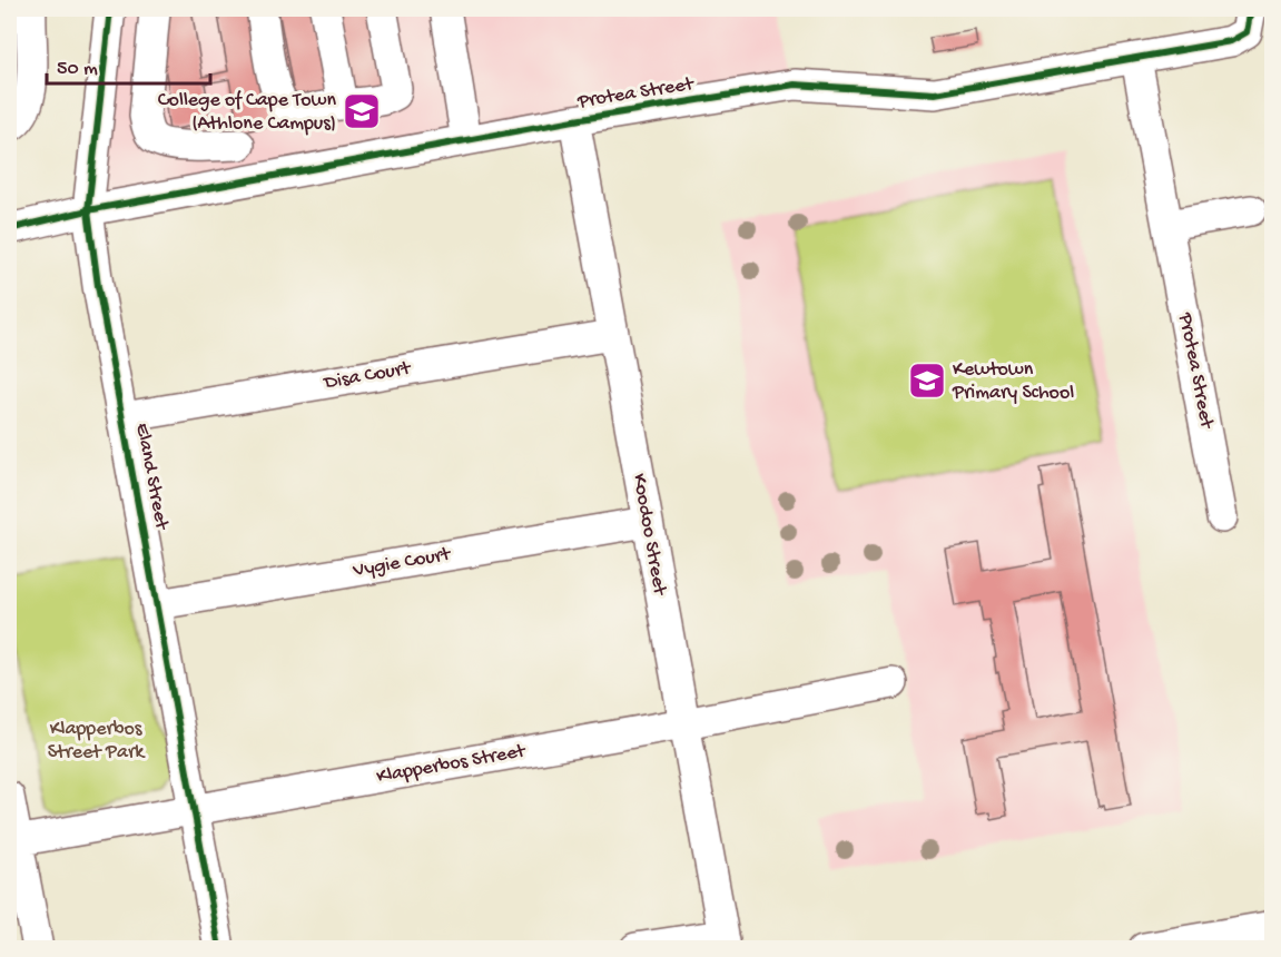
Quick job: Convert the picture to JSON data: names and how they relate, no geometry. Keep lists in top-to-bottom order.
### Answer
{
  "streets": {
    "street": [
      "Protea Street",
      "Disa Court",
      "Eland Street",
      "Koodoo Street",
      "Vygie Court",
      "Klapperbos Street"
    ]
  },
  "crossings": [
    ["Protea Street", "Eland Street"],
    ["Protea Street", "Koodoo Street"],
    ["Disa Court", "Eland Street"],
    ["Disa Court", "Koodoo Street"],
    ["Eland Street", "Vygie Court"],
    ["Eland Street", "Klapperbos Street"],
    ["Koodoo Street", "Vygie Court"],
    ["Koodoo Street", "Klapperbos Street"]
  ],
  "parks": ["Klapperbos Street Park"],
  "places": {
    "school or university": ["College of Cape Town (Athlone Campus)", "Kewtown Primary School"]
  },
  "scale_bar": "50 m"
}
